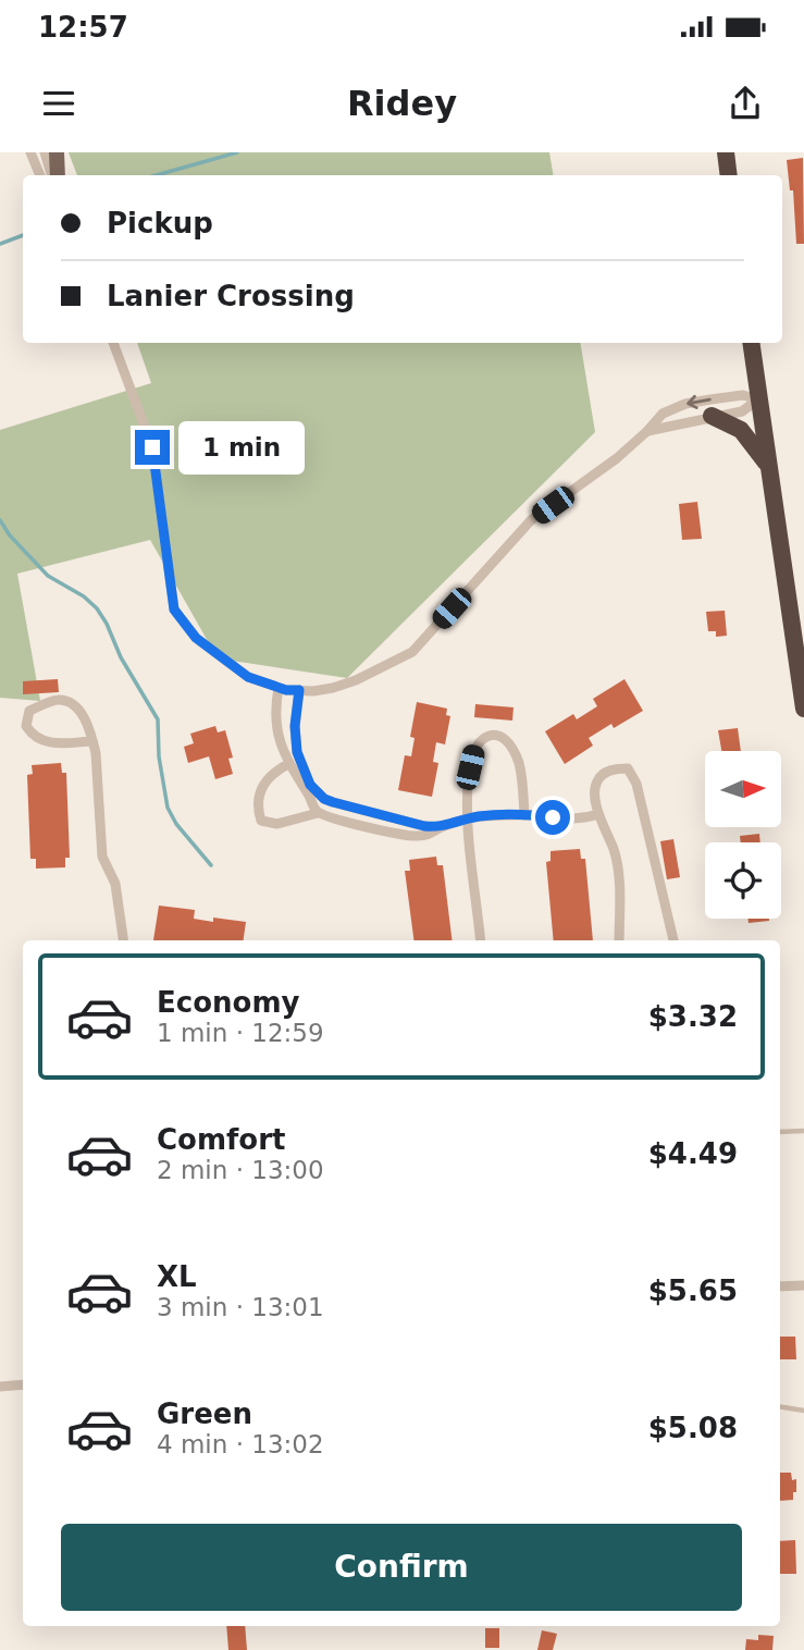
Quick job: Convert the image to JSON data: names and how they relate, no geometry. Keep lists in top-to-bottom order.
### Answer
{
  "north": "right",
  "page": {
    "status": "12:57",
    "header": "Ridey",
    "banner": ["Pickup", "Lanier Crossing"],
    "bubble": "1 min",
    "list": [
      {
        "name": "Economy",
        "note": "1 min · 12:59",
        "value": "$3.32"
      },
      {
        "name": "Comfort",
        "note": "2 min · 13:00",
        "value": "$4.49"
      },
      {
        "name": "XL",
        "note": "3 min · 13:01",
        "value": "$5.65"
      },
      {
        "name": "Green",
        "note": "4 min · 13:02",
        "value": "$5.08"
      }
    ],
    "buttons": "Confirm"
  }
}
